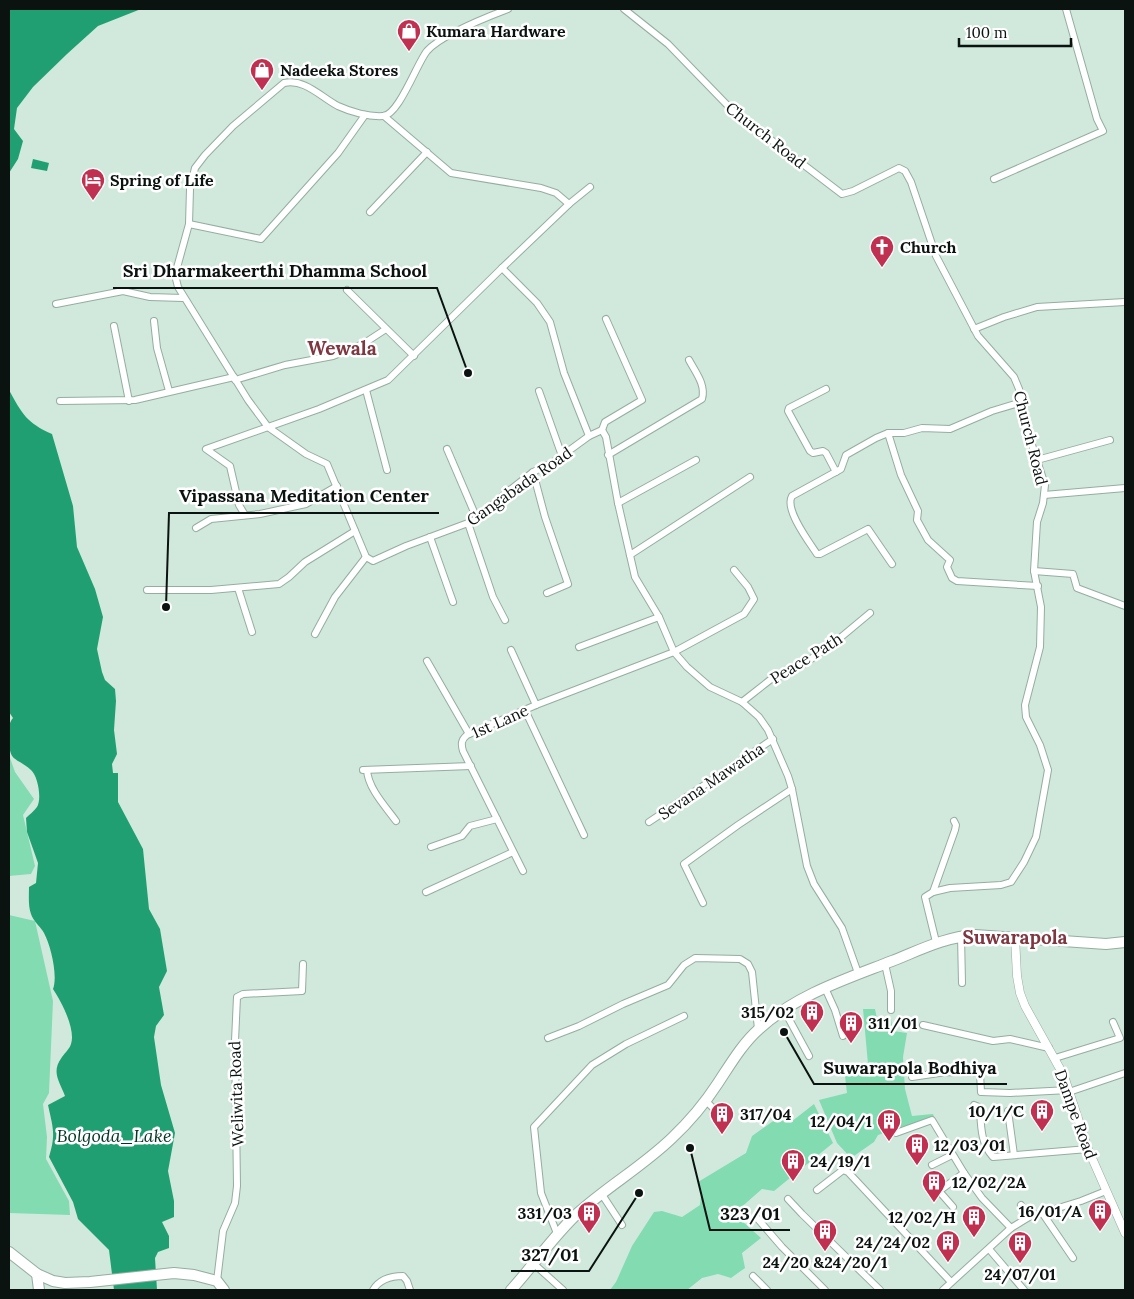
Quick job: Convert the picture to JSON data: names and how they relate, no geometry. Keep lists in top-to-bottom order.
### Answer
{
  "streets": {
    "street": [
      "Church Road",
      "Gangabada Road",
      "Peace Path",
      "1st Lane",
      "Sevana Mawatha",
      "Weliwita Road",
      "Dampe Road"
    ]
  },
  "districts": ["Wewala", "Suwarapola"],
  "water": ["Bolgoda_Lake"],
  "places": {
    "shop": ["Kumara Hardware", "Nadeeka Stores"],
    "hotel": ["Spring of Life"],
    "church": ["Church"],
    "other": [
      "Sri Dharmakeerthi Dhamma School",
      "Vipassana Meditation Center",
      "Suwarapola Bodhiya",
      "323/01",
      "327/01"
    ],
    "building": [
      "315/02",
      "311/01",
      "10/1/C",
      "317/04",
      "12/04/1",
      "12/03/01",
      "24/19/1",
      "12/02/2A",
      "16/01/A",
      "331/03",
      "12/02/H",
      "24/20 &24/20/1",
      "24/24/02",
      "24/07/01"
    ]
  },
  "scale_bar": "100 m"
}
